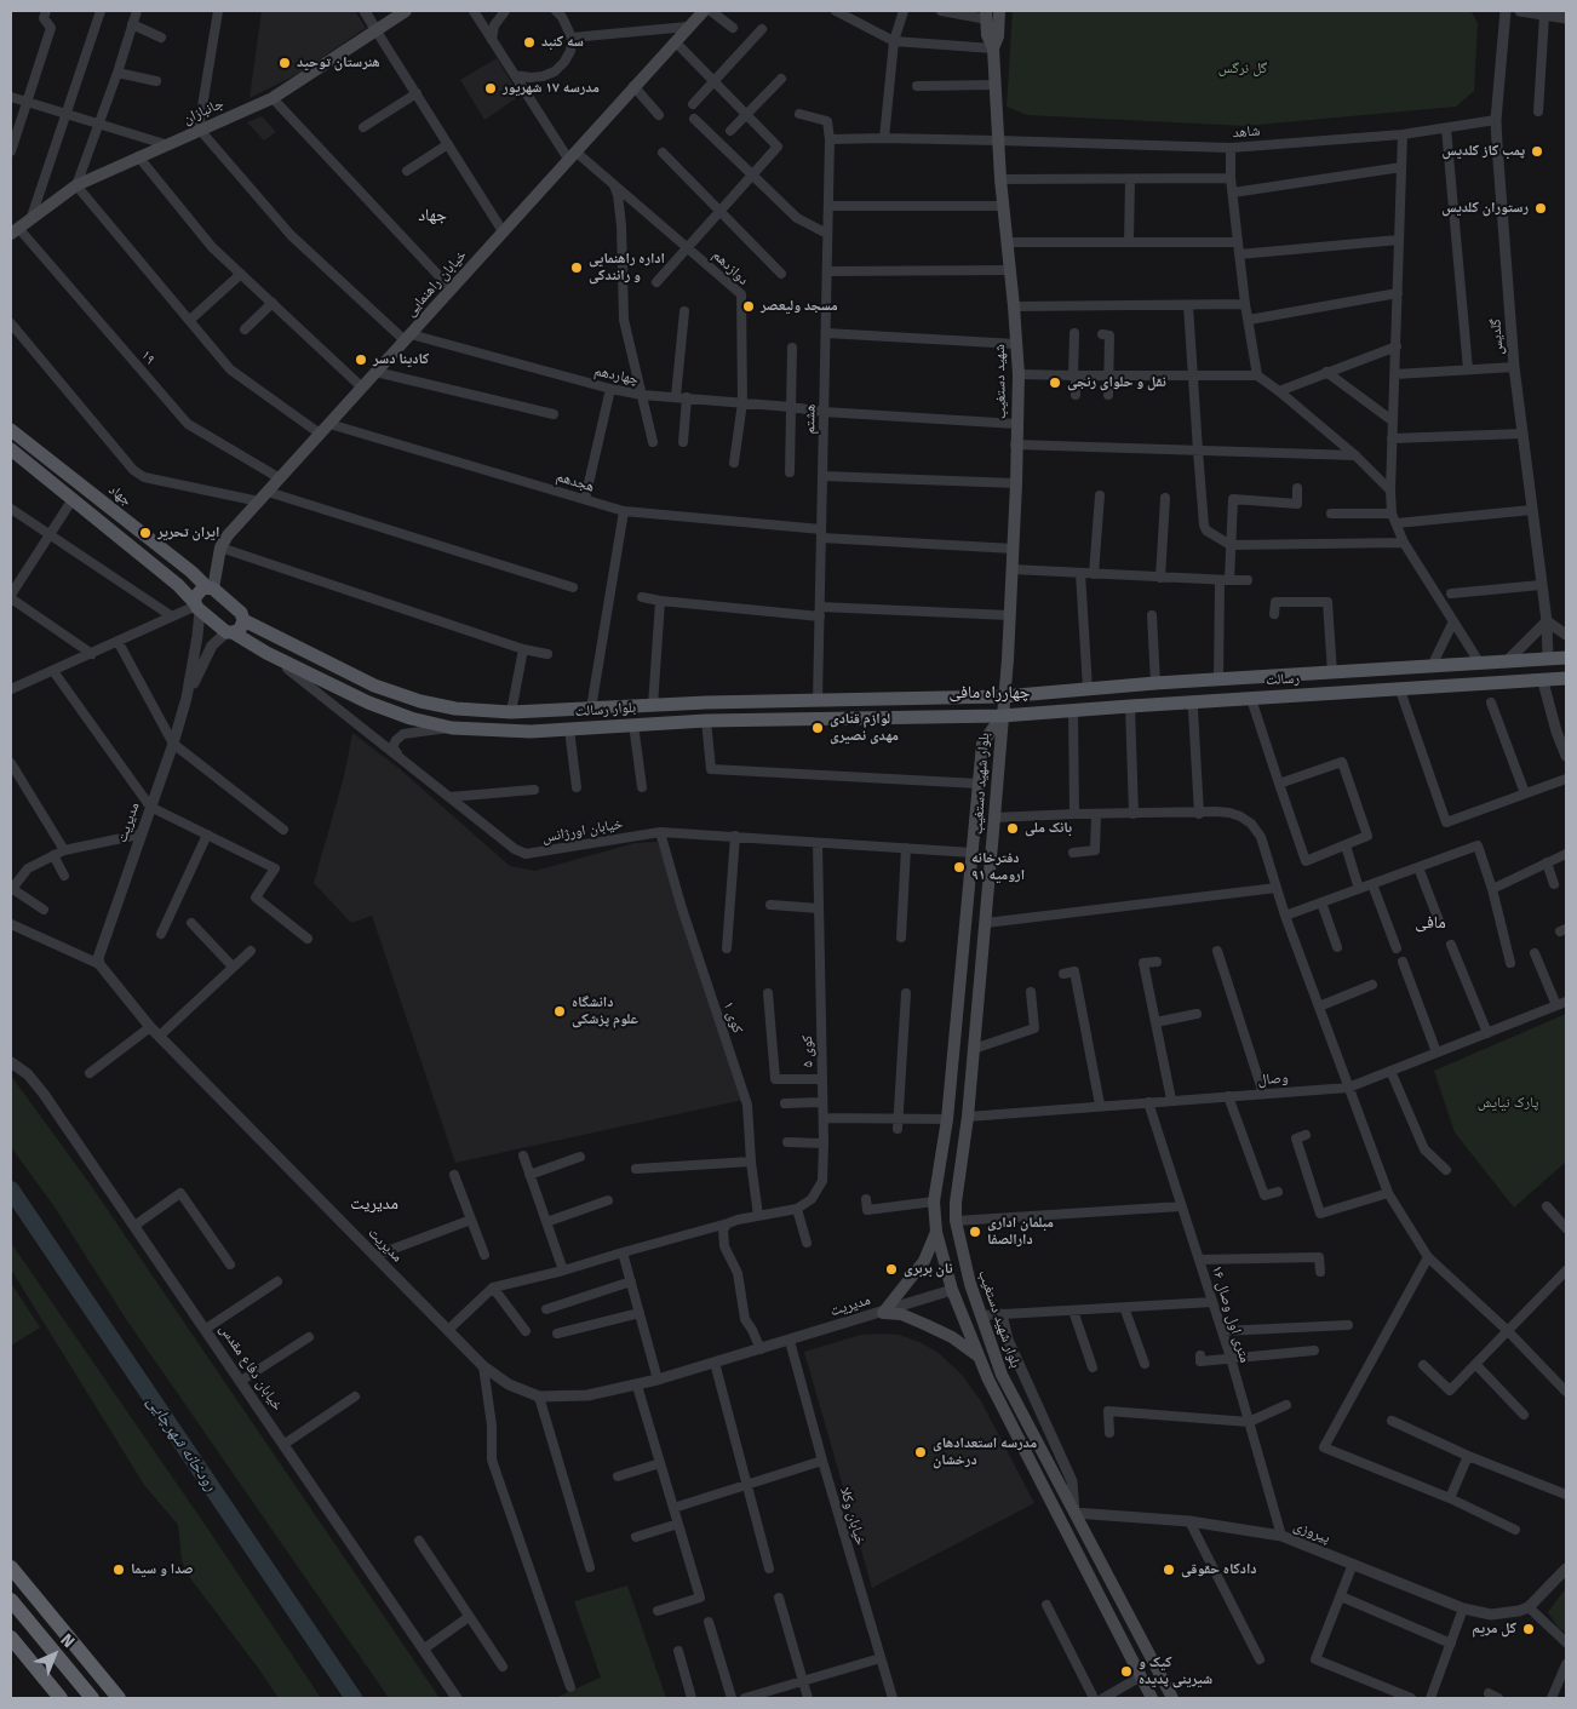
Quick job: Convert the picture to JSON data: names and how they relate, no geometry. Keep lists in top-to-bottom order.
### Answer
{
  "streets": {
    "main road": [
      "جانبازان",
      "خیابان راهنمایی",
      "شهید دستغیب",
      "جهاد",
      "رسالت",
      "بلوار رسالت",
      "بلوار شهید دستغیب"
    ],
    "street": [
      "شاهد",
      "دوازدهم",
      "گلدیس",
      "۱۹",
      "چهاردهم",
      "هشتم",
      "هجدهم",
      "مدیریت",
      "خیابان اورژانس",
      "کوی ۱",
      "کوی ۵",
      "وصال",
      "۱۶ متری اول وصال",
      "خیابان دفاع مقدس",
      "خیابان وکلا",
      "پیروزی"
    ]
  },
  "crossings": [
    ["جانبازان", "۱۹"],
    ["شاهد", "گلدیس"],
    ["شاهد", "شهید دستغیب"],
    ["شاهد", "هشتم"],
    ["دوازدهم", "خیابان راهنمایی"],
    ["دوازدهم", "چهاردهم"],
    ["خیابان راهنمایی", "۱۹"],
    ["خیابان راهنمایی", "چهاردهم"],
    ["خیابان راهنمایی", "هجدهم"],
    ["خیابان راهنمایی", "جهاد"],
    ["گلدیس", "رسالت"],
    ["چهاردهم", "شهید دستغیب"],
    ["چهاردهم", "هشتم"],
    ["شهید دستغیب", "هجدهم"],
    ["شهید دستغیب", "رسالت"],
    ["شهید دستغیب", "بلوار رسالت"],
    ["شهید دستغیب", "بلوار شهید دستغیب"],
    ["هشتم", "هجدهم"],
    ["هشتم", "بلوار رسالت"],
    ["جهاد", "بلوار رسالت"],
    ["رسالت", "بلوار رسالت"],
    ["رسالت", "بلوار شهید دستغیب"],
    ["بلوار رسالت", "بلوار شهید دستغیب"],
    ["بلوار رسالت", "مدیریت"],
    ["بلوار رسالت", "خیابان اورژانس"],
    ["بلوار شهید دستغیب", "مدیریت"],
    ["بلوار شهید دستغیب", "خیابان اورژانس"],
    ["بلوار شهید دستغیب", "وصال"],
    ["بلوار شهید دستغیب", "پیروزی"],
    ["مدیریت", "خیابان وکلا"],
    ["خیابان اورژانس", "کوی ۱"],
    ["خیابان اورژانس", "کوی ۵"],
    ["وصال", "۱۶ متری اول وصال"],
    ["۱۶ متری اول وصال", "پیروزی"]
  ],
  "districts": [
    "جهاد",
    "چهارراه مافی",
    "مافی",
    "مدیریت"
  ],
  "water": ["رودخانه شهرچایی"],
  "parks": ["گل نرگس", "پارک نیایش"],
  "places": [
    "سه گنبد",
    "هنرستان توحید",
    "مدرسه ۱۷ شهریور",
    "پمب گاز گلدیس",
    "رستوران گلدیس",
    "اداره راهنمایی و رانندگی",
    "مسجد ولیعصر",
    "کادینا دسر",
    "نقل و حلوای رنجی",
    "ایران تحریر",
    "لوازم قنادی مهدی نصیری",
    "بانک ملی",
    "دفترخانه ۹۱ ارومیه",
    "دانشگاه علوم پزشکی",
    "مبلمان اداری دارالصفا",
    "نان بربری",
    "مدرسه استعدادهای درخشان",
    "صدا و سیما",
    "دادگاه حقوقی",
    "گل مریم",
    "کیک و شیرینی پدیده"
  ],
  "north": "top right"
}
